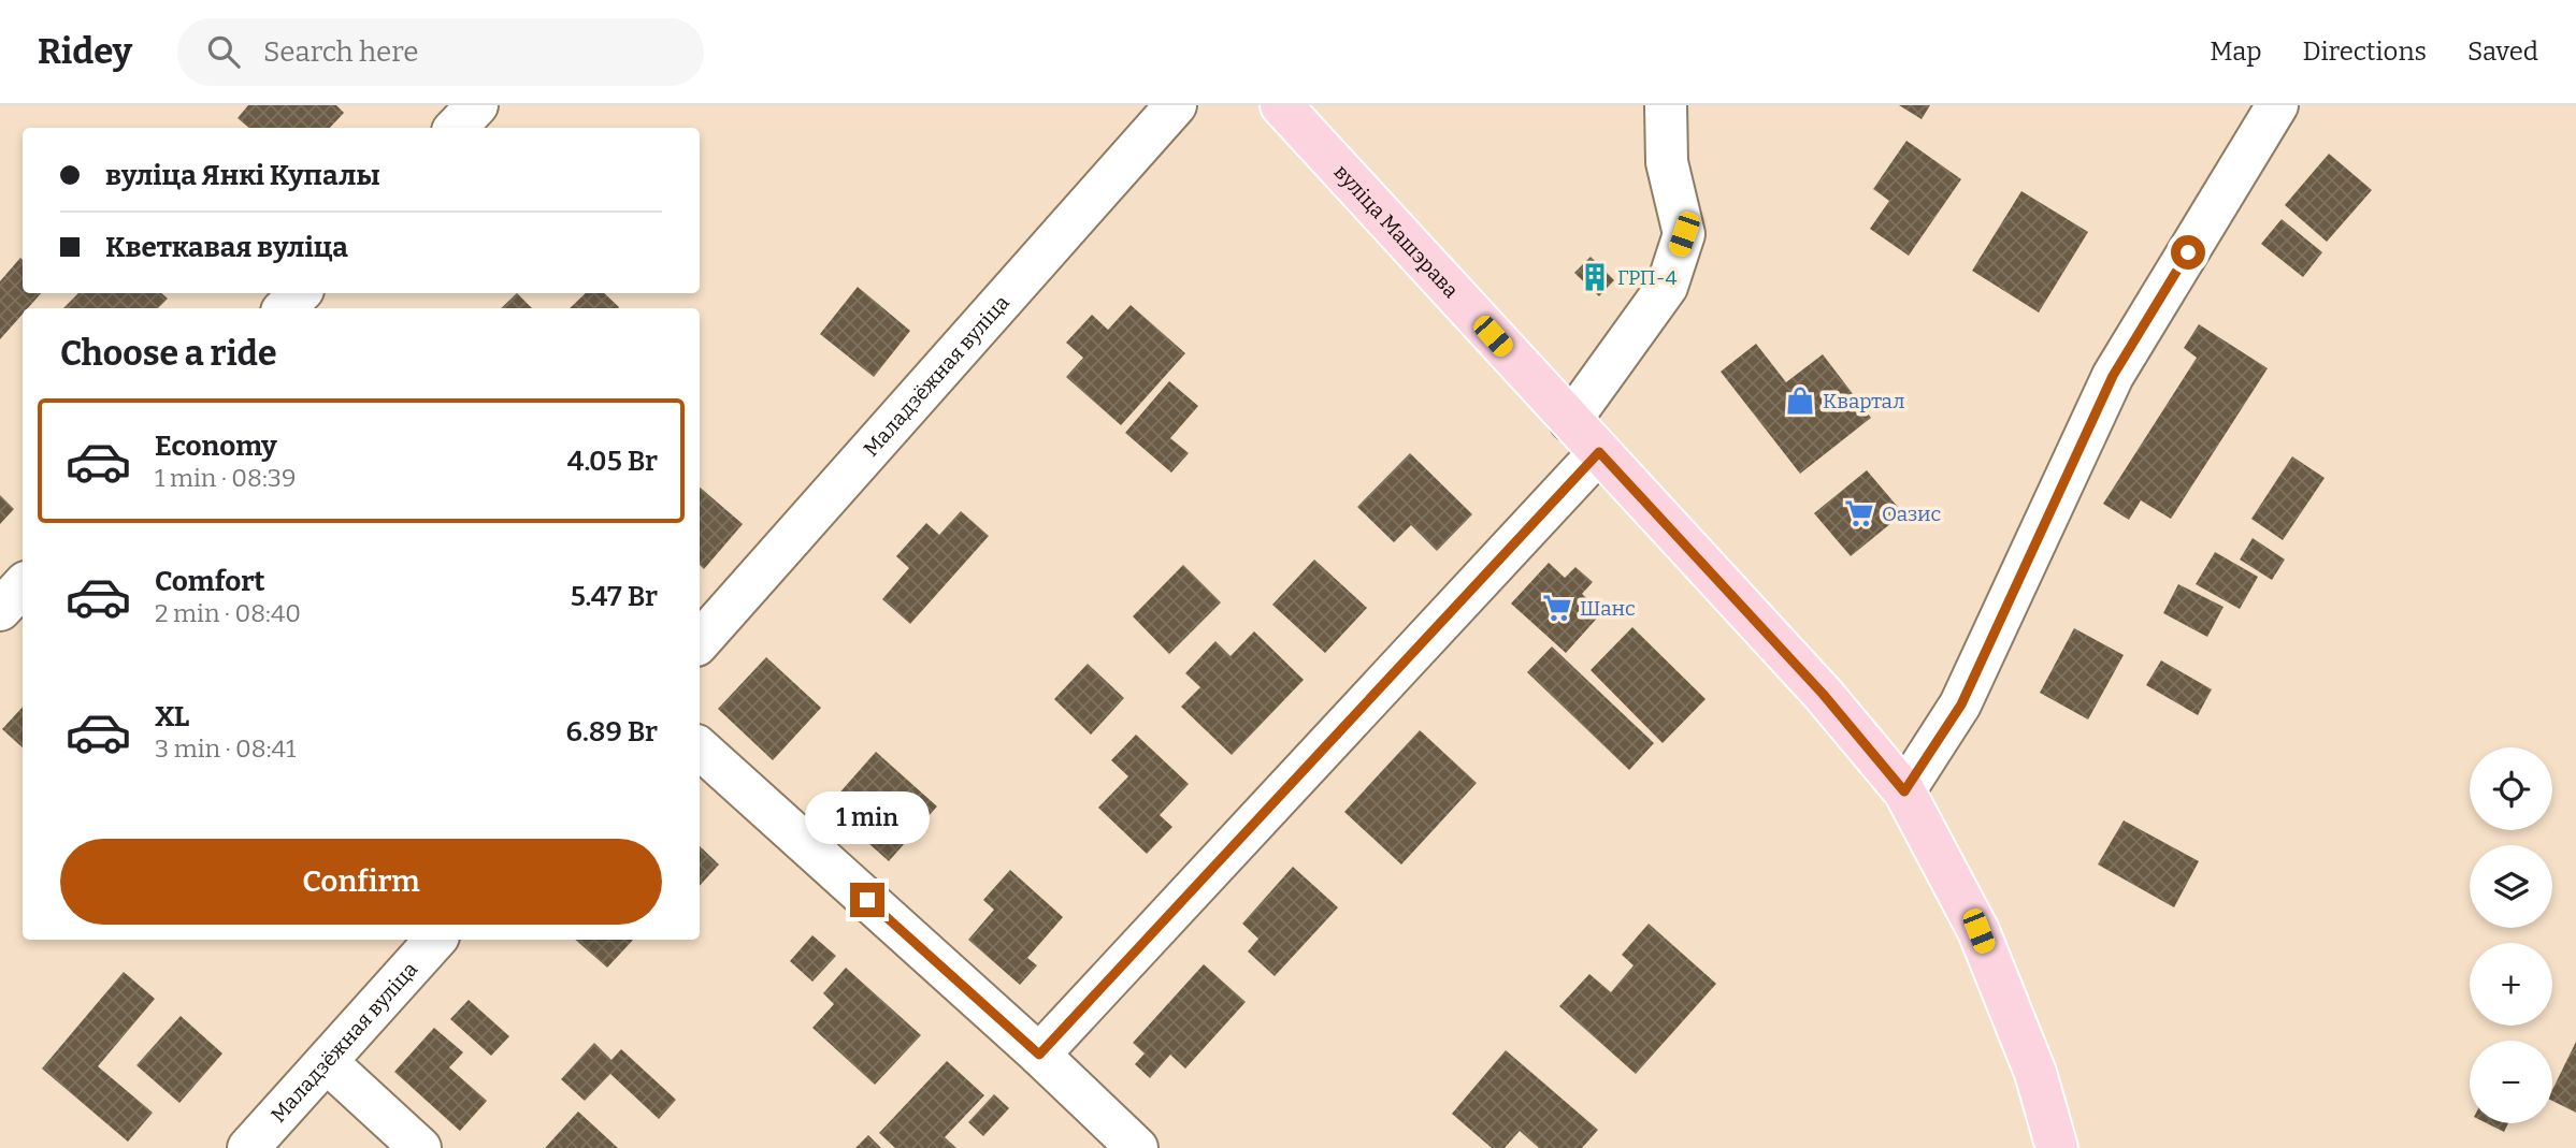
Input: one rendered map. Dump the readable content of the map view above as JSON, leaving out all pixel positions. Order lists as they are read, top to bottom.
{
  "streets": {
    "main road": ["вуліца Машэрава"],
    "street": ["Маладзёжная вуліца"]
  },
  "places": {
    "building": ["ГРП-4"],
    "shop": ["Квартал"],
    "supermarket": ["Оазис", "Шанс"]
  },
  "page": {
    "header": "Ridey",
    "search": "Search here",
    "nav": ["Map", "Directions", "Saved"],
    "banner": ["вуліца Янкі Купалы", "Кветкавая вуліца"],
    "heading": "Choose a ride",
    "list": [
      {
        "name": "Economy",
        "note": "1 min · 08:39",
        "value": "4.05 Br"
      },
      {
        "name": "Comfort",
        "note": "2 min · 08:40",
        "value": "5.47 Br"
      },
      {
        "name": "XL",
        "note": "3 min · 08:41",
        "value": "6.89 Br"
      }
    ],
    "map_buttons": ["+", "−"],
    "bubble": "1 min",
    "buttons": "Confirm"
  }
}
